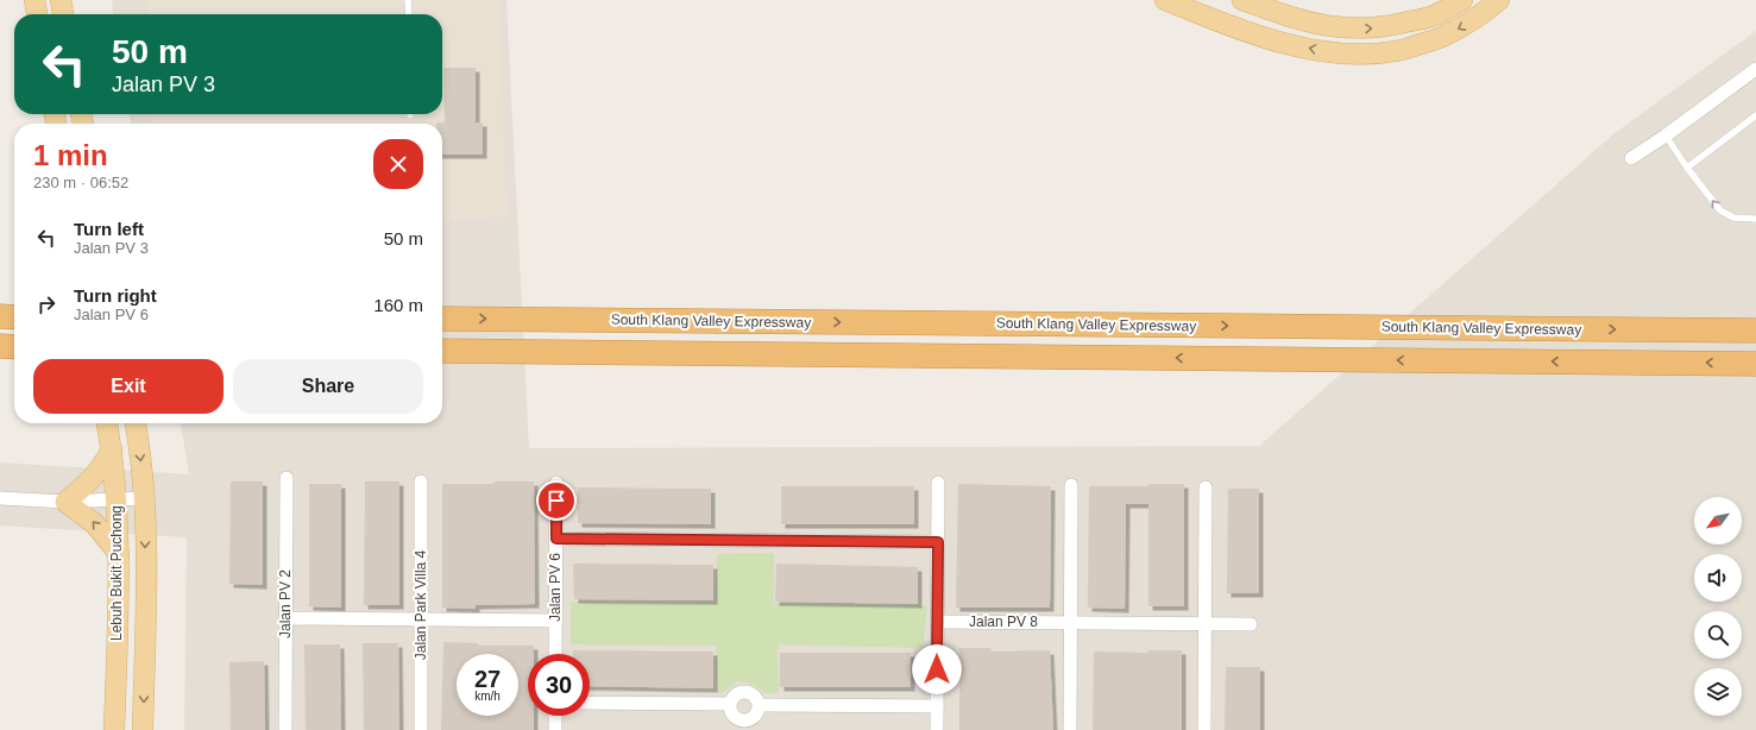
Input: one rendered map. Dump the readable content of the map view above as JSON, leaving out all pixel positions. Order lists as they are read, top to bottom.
{
  "streets": {
    "highway": ["South Klang Valley Expressway"],
    "main road": ["Lebuh Bukit Puchong"],
    "street": [
      "Jalan PV 6",
      "Jalan PV 2",
      "Jalan Park Villa 4",
      "Jalan PV 8"
    ]
  },
  "north": "bottom left",
  "page": {
    "turn": ["50 m", "Jalan PV 3"],
    "heading": ["1 min", "230 m · 06:52"],
    "list": [
      {
        "name": "Turn left",
        "note": "Jalan PV 3",
        "value": "50 m"
      },
      {
        "name": "Turn right",
        "note": "Jalan PV 6",
        "value": "160 m"
      }
    ],
    "buttons": ["Exit", "Share"],
    "speed": "27 km/h",
    "limit": "30"
  }
}
